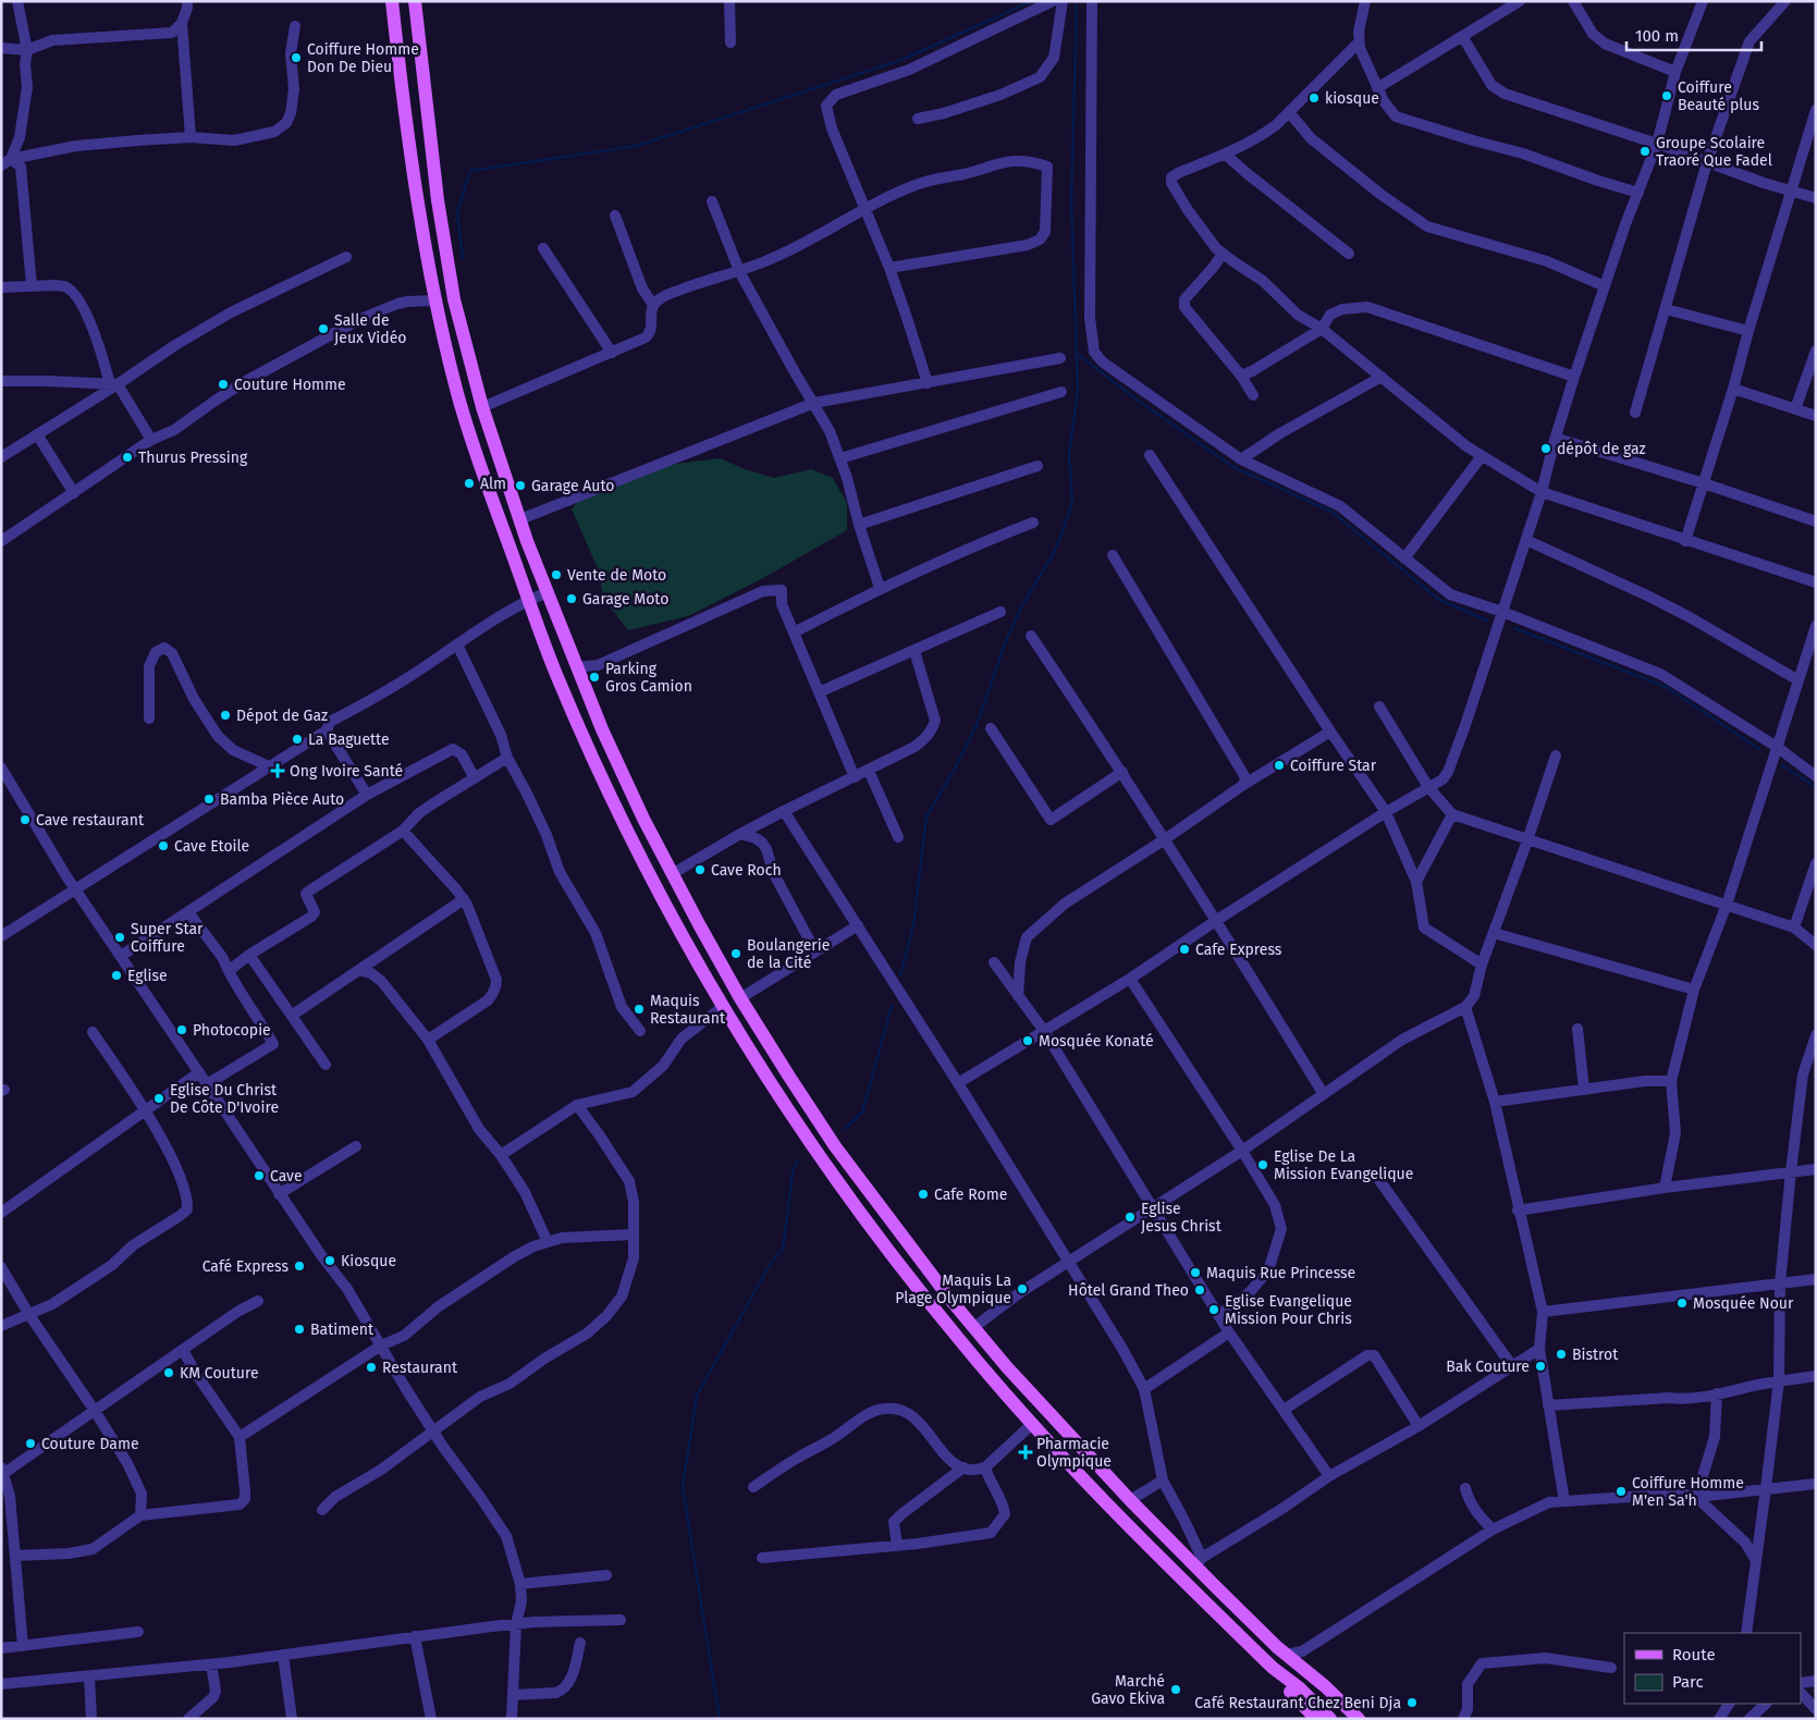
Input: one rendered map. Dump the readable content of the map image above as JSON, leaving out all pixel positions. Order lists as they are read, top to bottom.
{
  "places": {
    "other": [
      "Coiffure Homme Don De Dieu",
      "Coiffure Beauté plus",
      "kiosque",
      "Groupe Scolaire Traoré Que Fadel",
      "Salle de Jeux Vidéo",
      "Couture Homme",
      "dépôt de gaz",
      "Thurus Pressing",
      "Alm",
      "Garage Auto",
      "Vente de Moto",
      "Garage Moto",
      "Parking Gros Camion",
      "Dépot de Gaz",
      "La Baguette",
      "Coiffure Star",
      "Bamba Pièce Auto",
      "Cave restaurant",
      "Cave Etoile",
      "Cave Roch",
      "Super Star Coiffure",
      "Cafe Express",
      "Boulangerie de la Cité",
      "Eglise",
      "Maquis Restaurant",
      "Photocopie",
      "Mosquée Konaté",
      "Eglise Du Christ De Côte D'Ivoire",
      "Eglise De La Mission Evangelique",
      "Cave",
      "Cafe Rome",
      "Eglise Jesus Christ",
      "Kiosque",
      "Café Express",
      "Maquis Rue Princesse",
      "Maquis La Plage Olympique",
      "Hôtel Grand Theo",
      "Mosquée Nour",
      "Eglise Evangelique Mission Pour Chris",
      "Batiment",
      "Bistrot",
      "Bak Couture",
      "Restaurant",
      "KM Couture",
      "Couture Dame",
      "Coiffure Homme M'en Sa'h",
      "Marché Gavo Ekiva",
      "Café Restaurant Chez Beni Dja"
    ],
    "health": ["Ong Ivoire Santé", "Pharmacie Olympique"]
  },
  "legend": ["Route", "Parc"],
  "scale_bar": "100 m"
}
